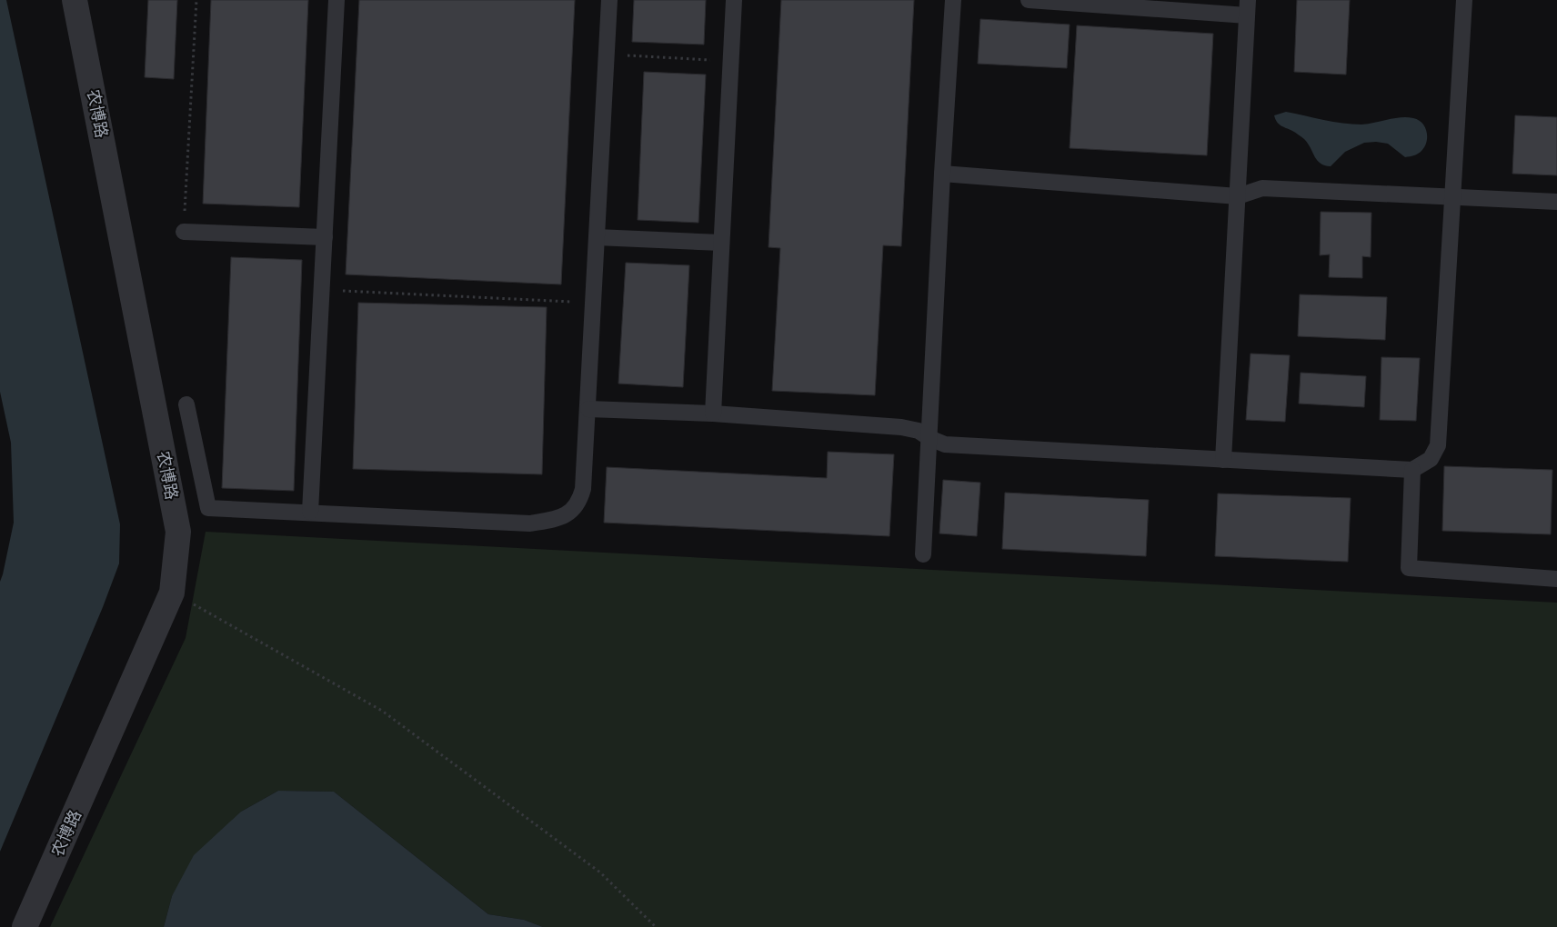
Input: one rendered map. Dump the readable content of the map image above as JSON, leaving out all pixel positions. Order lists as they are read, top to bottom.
{
  "streets": {
    "street": ["农博路"]
  }
}
